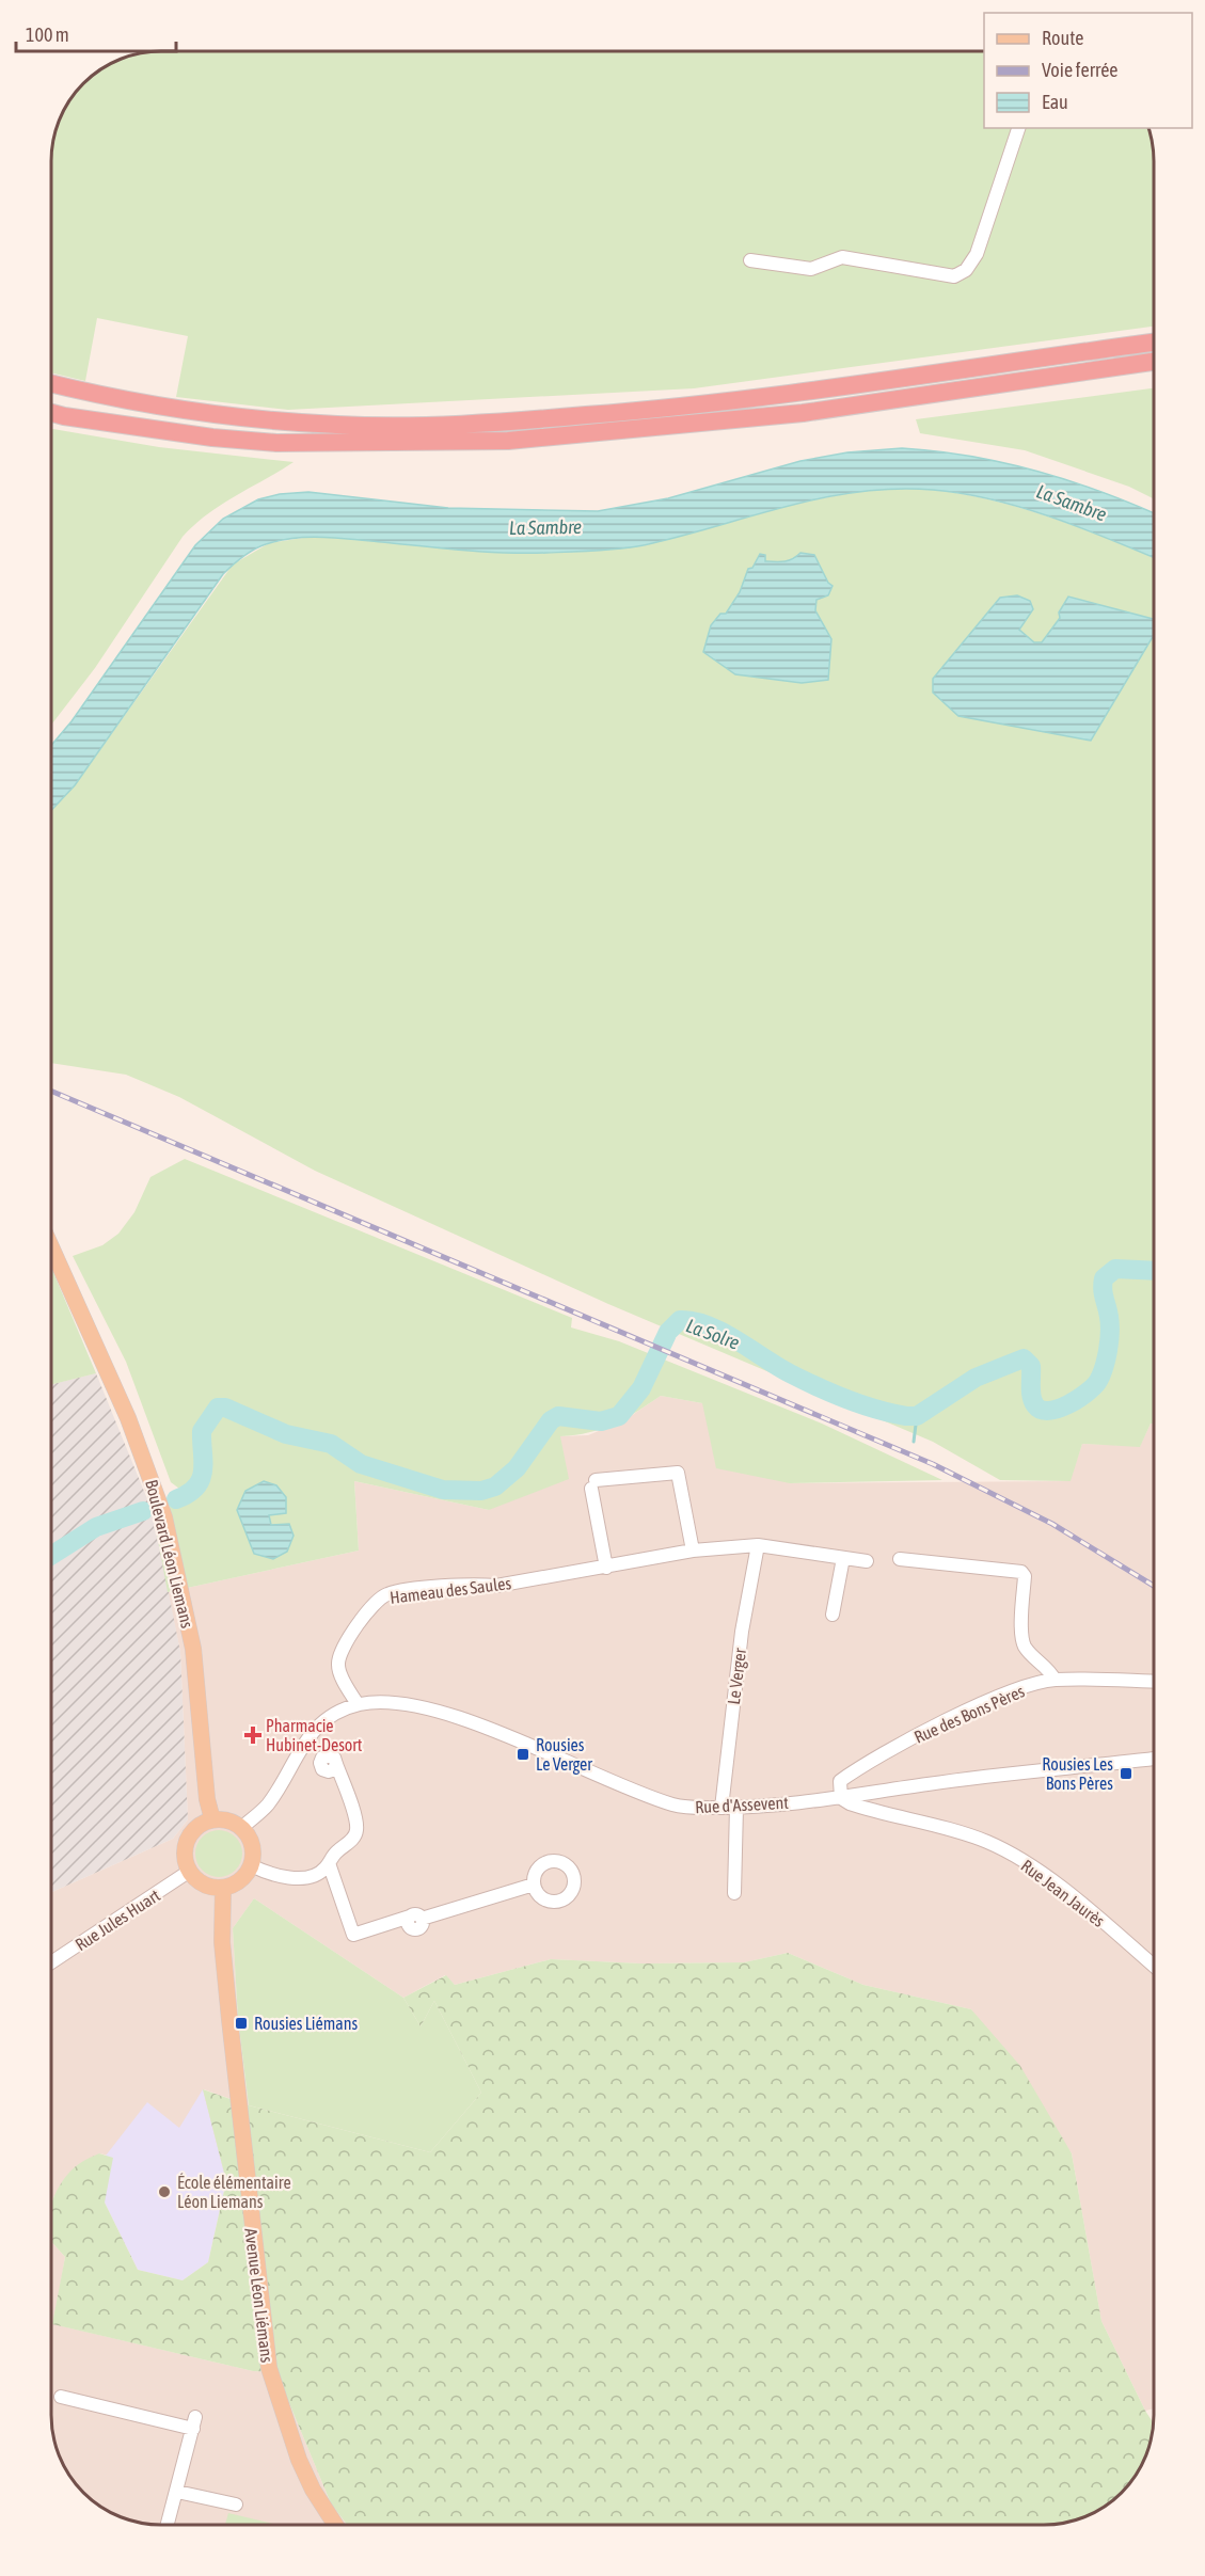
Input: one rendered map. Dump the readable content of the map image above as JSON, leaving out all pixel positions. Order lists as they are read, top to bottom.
{
  "streets": {
    "main road": ["Boulevard Léon Liemans", "Avenue Léon Liémans"],
    "street": [
      "Hameau des Saules",
      "Le Verger",
      "Rue des Bons Pères",
      "Rue d'Assevent",
      "Rue Jean Jaurès",
      "Rue Jules Huart"
    ]
  },
  "crossings": [
    ["Boulevard Léon Liemans", "Rue d'Assevent"],
    ["Boulevard Léon Liemans", "Rue Jules Huart"],
    ["Boulevard Léon Liemans", "Avenue Léon Liémans"],
    ["Hameau des Saules", "Rue d'Assevent"],
    ["Le Verger", "Rue d'Assevent"],
    ["Rue des Bons Pères", "Rue d'Assevent"],
    ["Rue des Bons Pères", "Rue Jean Jaurès"],
    ["Rue d'Assevent", "Rue Jean Jaurès"],
    ["Rue d'Assevent", "Rue Jules Huart"],
    ["Rue d'Assevent", "Avenue Léon Liémans"],
    ["Rue Jules Huart", "Avenue Léon Liémans"]
  ],
  "water": ["La Sambre", "La Solre"],
  "places": {
    "health": ["Pharmacie Hubinet-Desort"],
    "transit": ["Rousies Le Verger", "Rousies Les Bons Pères", "Rousies Liémans"],
    "other": ["École élémentaire Léon Liemans"]
  },
  "legend": ["Route", "Voie ferrée", "Eau"],
  "scale_bar": "100 m"
}
